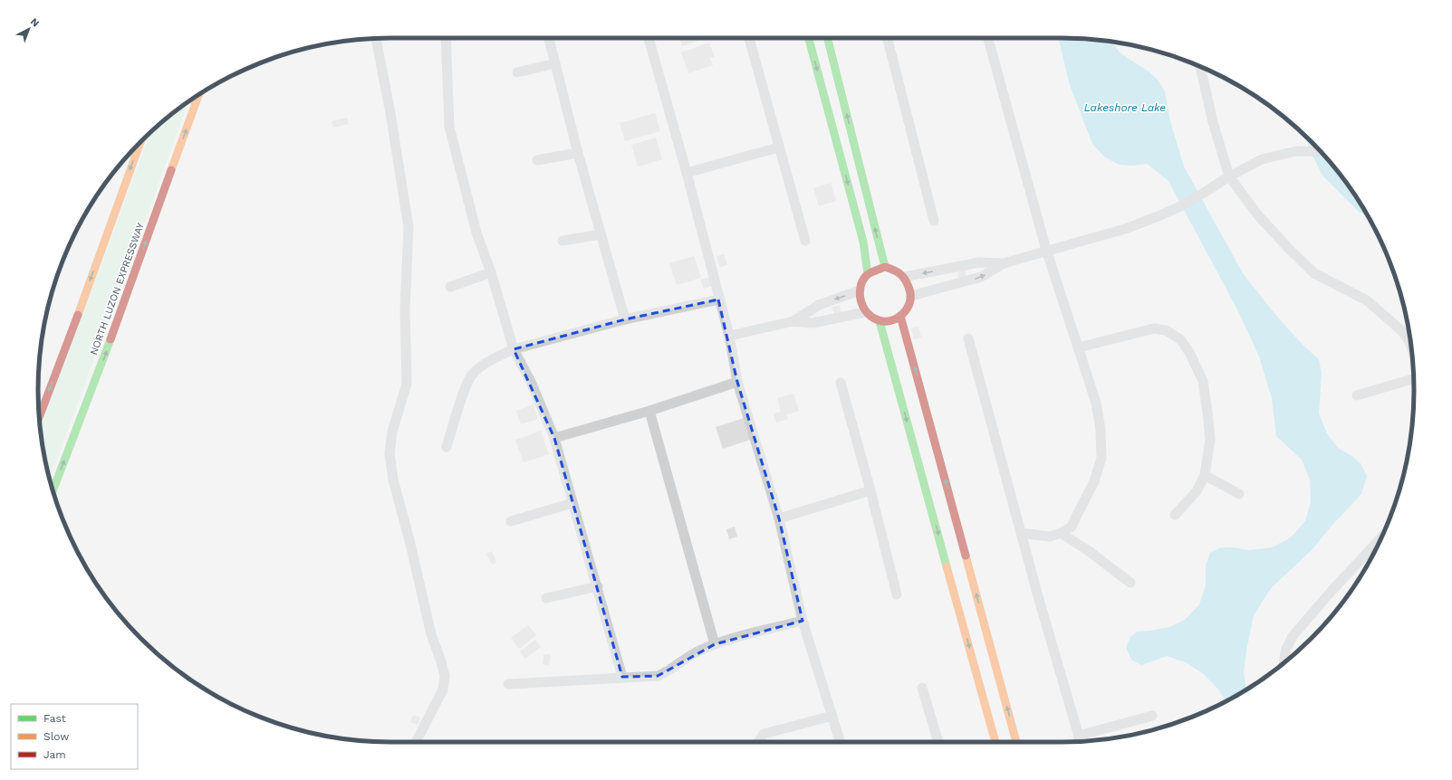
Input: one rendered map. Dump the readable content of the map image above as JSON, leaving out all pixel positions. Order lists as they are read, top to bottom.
{
  "streets": {
    "main road": ["NORTH LUZON EXPRESSWAY"]
  },
  "water": ["Lakeshore Lake"],
  "legend": ["Fast", "Slow", "Jam"],
  "north": "top right"
}
